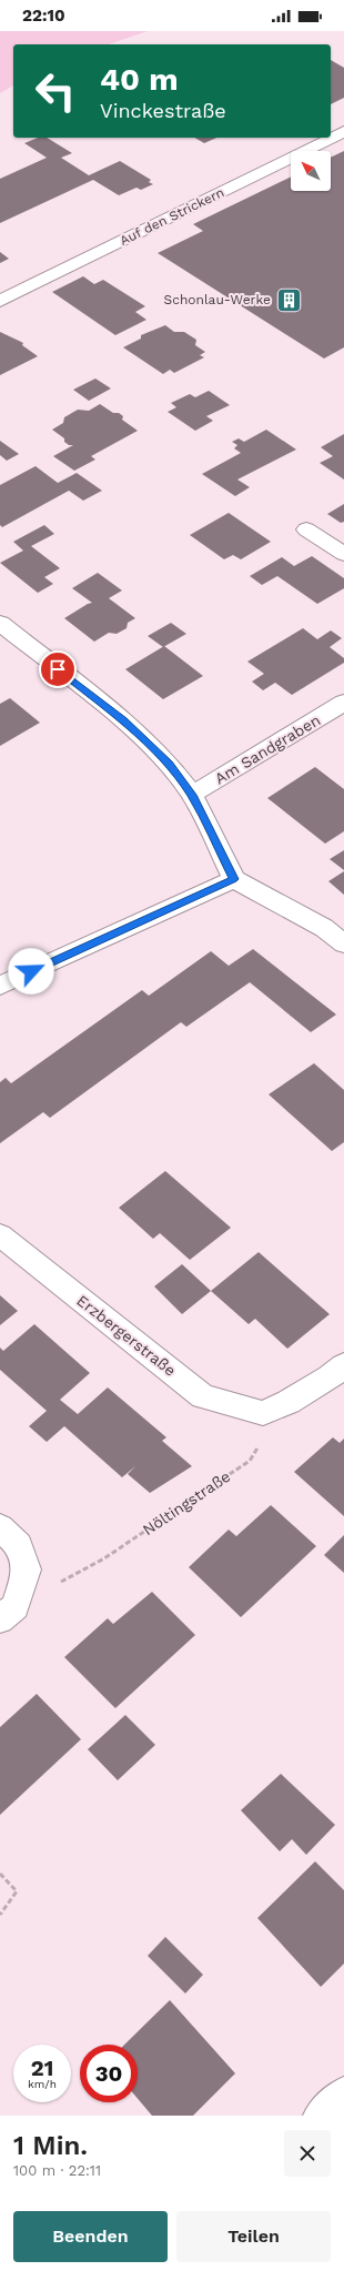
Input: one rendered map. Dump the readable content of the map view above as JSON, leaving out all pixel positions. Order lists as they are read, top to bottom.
{
  "streets": {
    "street": ["Auf den Strickern", "Am Sandgraben", "Erzbergerstraße"],
    "path": ["Nöltingstraße"]
  },
  "crossings": [
    ["Erzbergerstraße", "Nöltingstraße"]
  ],
  "places": {
    "building": ["Schonlau-Werke"]
  },
  "north": "top left",
  "page": {
    "status": "22:10",
    "turn": ["40 m", "Vinckestraße"],
    "speed": "21 km/h",
    "limit": "30",
    "heading": ["1 Min.", "100 m · 22:11"],
    "buttons": ["Beenden", "Teilen"]
  }
}
